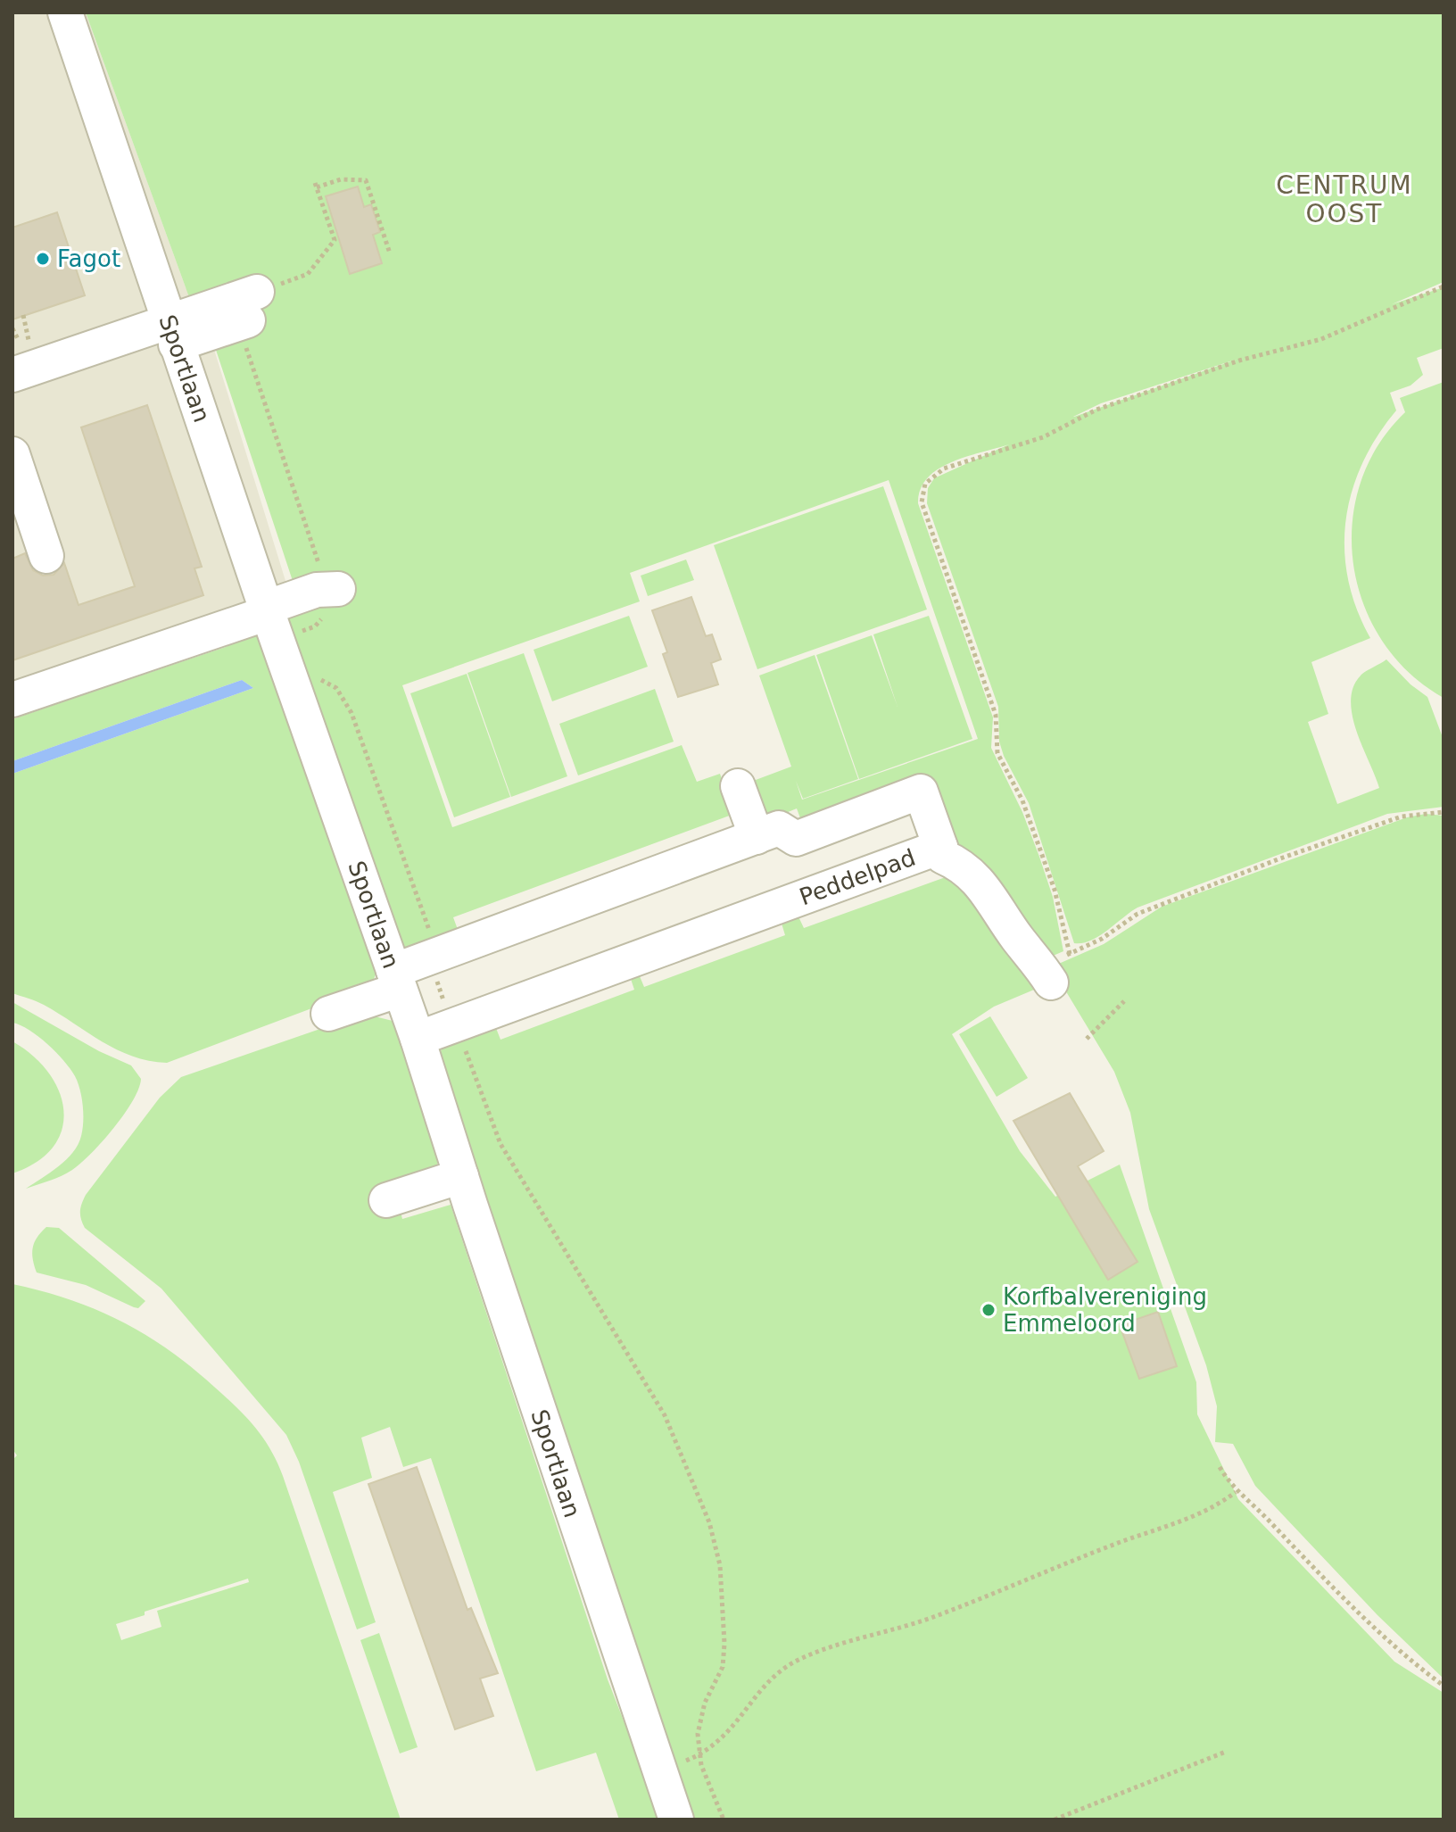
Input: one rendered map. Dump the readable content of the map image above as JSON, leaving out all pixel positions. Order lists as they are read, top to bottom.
{
  "streets": {
    "street": ["Sportlaan", "Peddelpad"]
  },
  "crossings": [
    ["Sportlaan", "Peddelpad"]
  ],
  "districts": ["CENTRUM OOST"],
  "places": ["Fagot", "Korfbalvereniging Emmeloord"]
}
